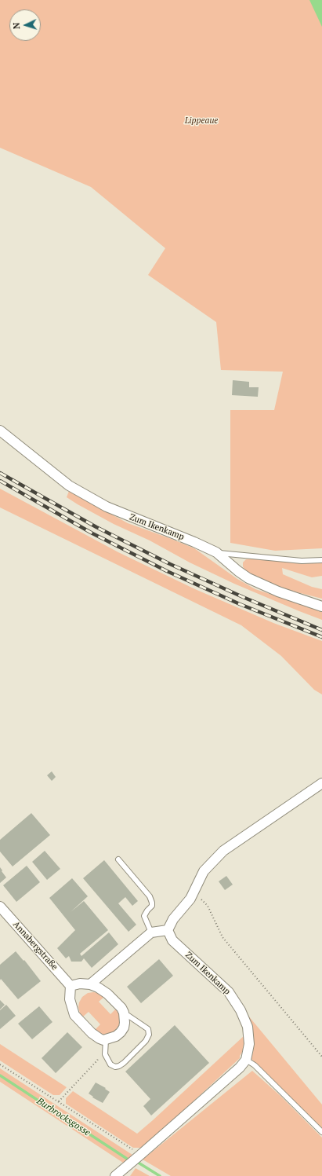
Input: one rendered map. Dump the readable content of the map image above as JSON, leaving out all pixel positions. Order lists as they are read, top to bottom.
{
  "streets": {
    "street": ["Zum Ikenkamp", "Annabergstraße"]
  },
  "water": ["Burbrocksgosse"],
  "parks": ["Lippeaue"],
  "north": "left"
}
